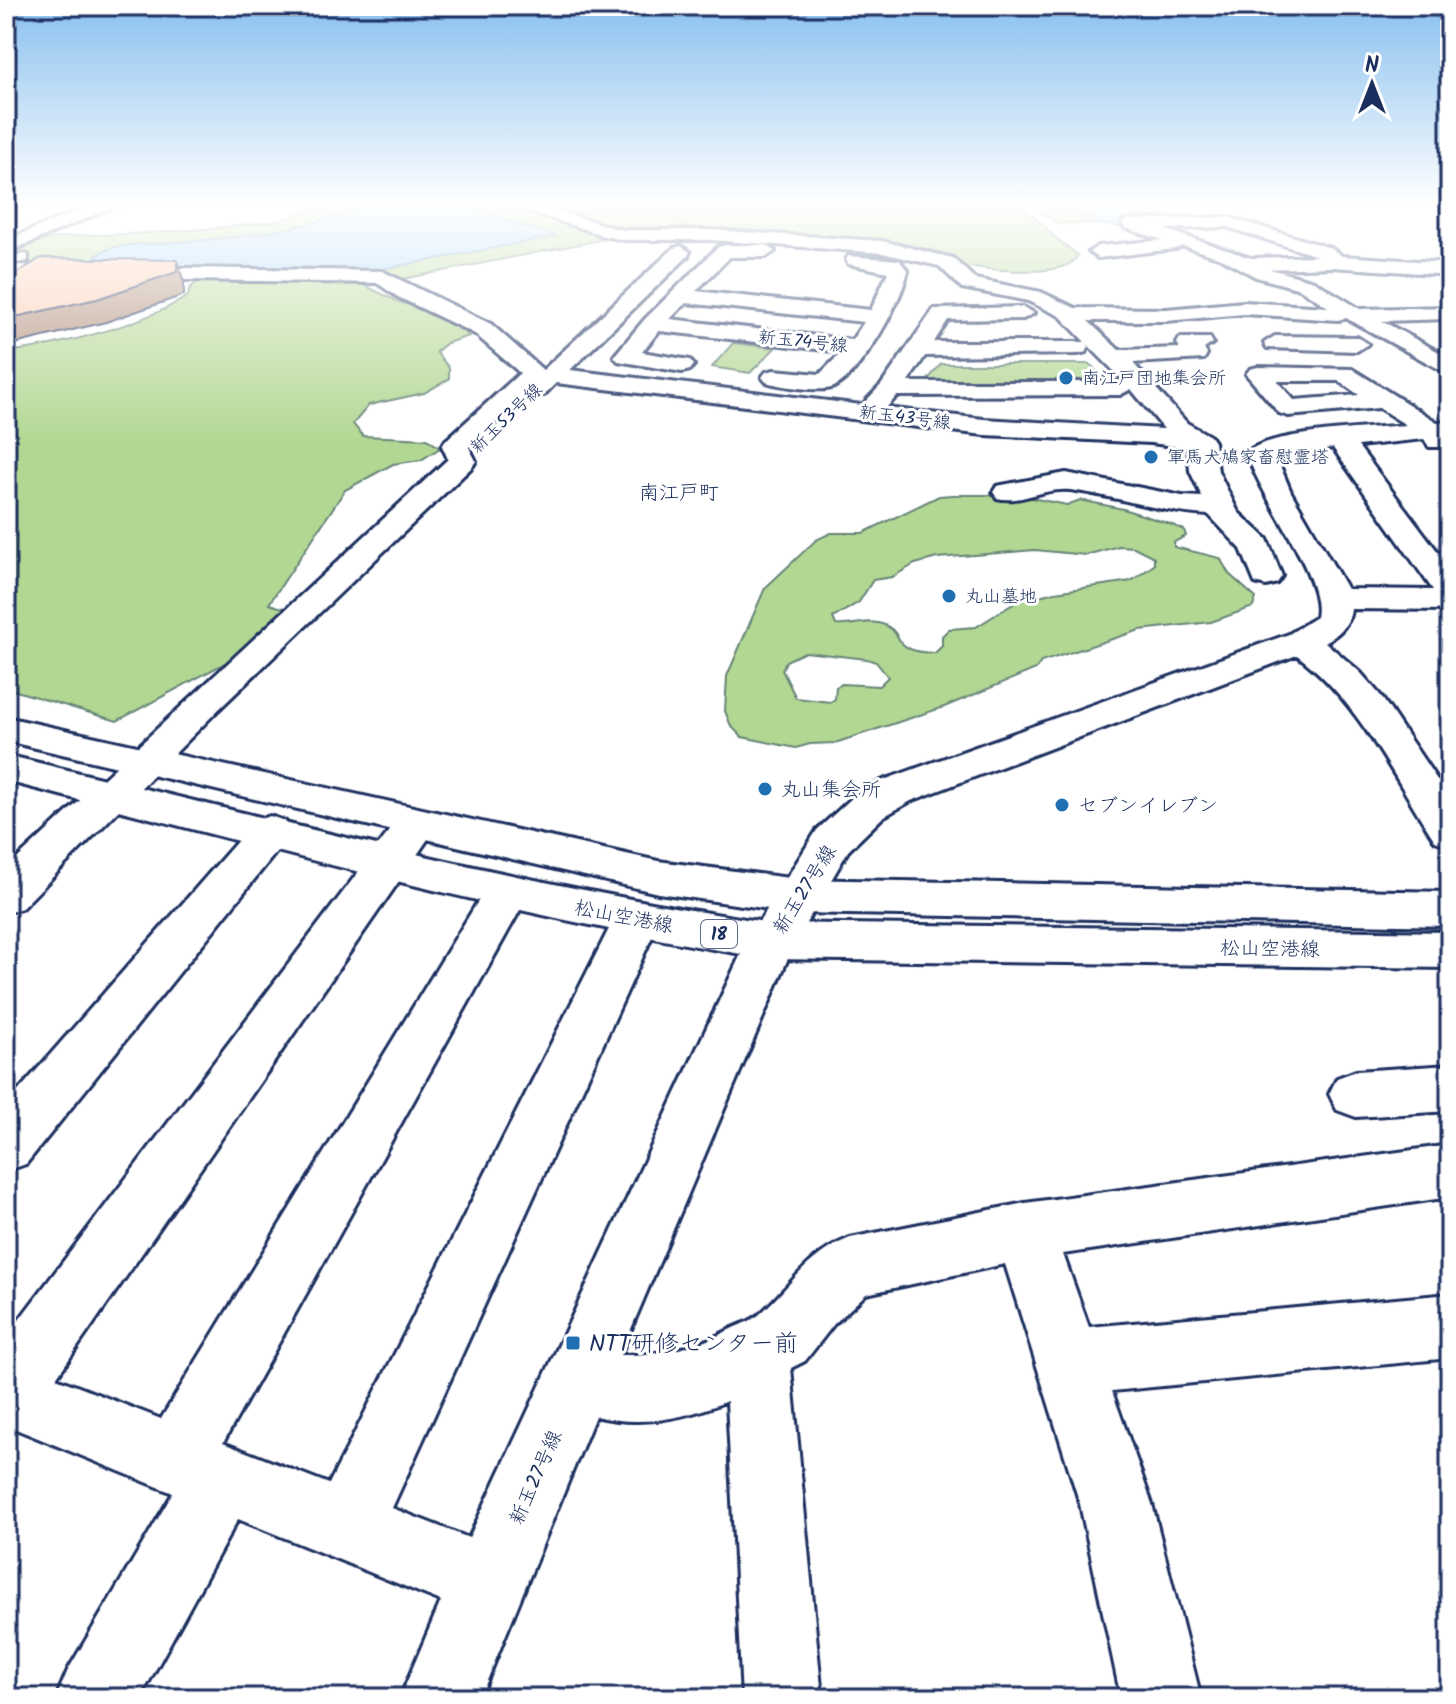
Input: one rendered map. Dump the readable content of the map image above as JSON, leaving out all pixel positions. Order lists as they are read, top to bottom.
{
  "streets": {
    "street": [
      "新玉74号線",
      "新玉43号線",
      "新玉53号線",
      "新玉27号線",
      "松山空港線",
      "18"
    ]
  },
  "crossings": [
    ["新玉43号線", "新玉53号線"],
    ["新玉53号線", "松山空港線"],
    ["新玉27号線", "松山空港線"]
  ],
  "districts": ["南江戸町"],
  "places": {
    "other": [
      "南江戸団地集会所",
      "軍馬犬鳩家畜慰霊塔",
      "丸山墓地",
      "丸山集会所",
      "セブンイレブン"
    ],
    "transit": ["NTT研修センター前"]
  },
  "north": "top"
}
